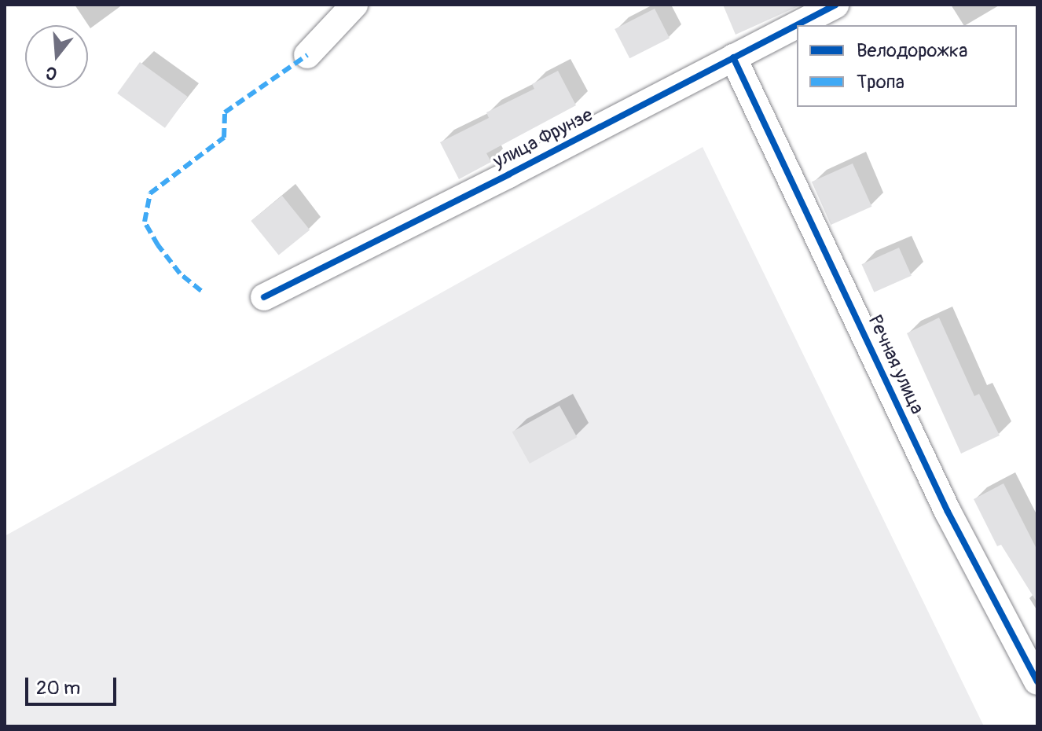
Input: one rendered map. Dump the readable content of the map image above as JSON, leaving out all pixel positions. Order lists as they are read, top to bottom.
{
  "streets": {
    "street": ["улица Фрунзе", "Речная улица"]
  },
  "crossings": [
    ["улица Фрунзе", "Речная улица"]
  ],
  "legend": ["Велодорожка", "Тропа"],
  "scale_bar": "20 m",
  "north": "bottom"
}
